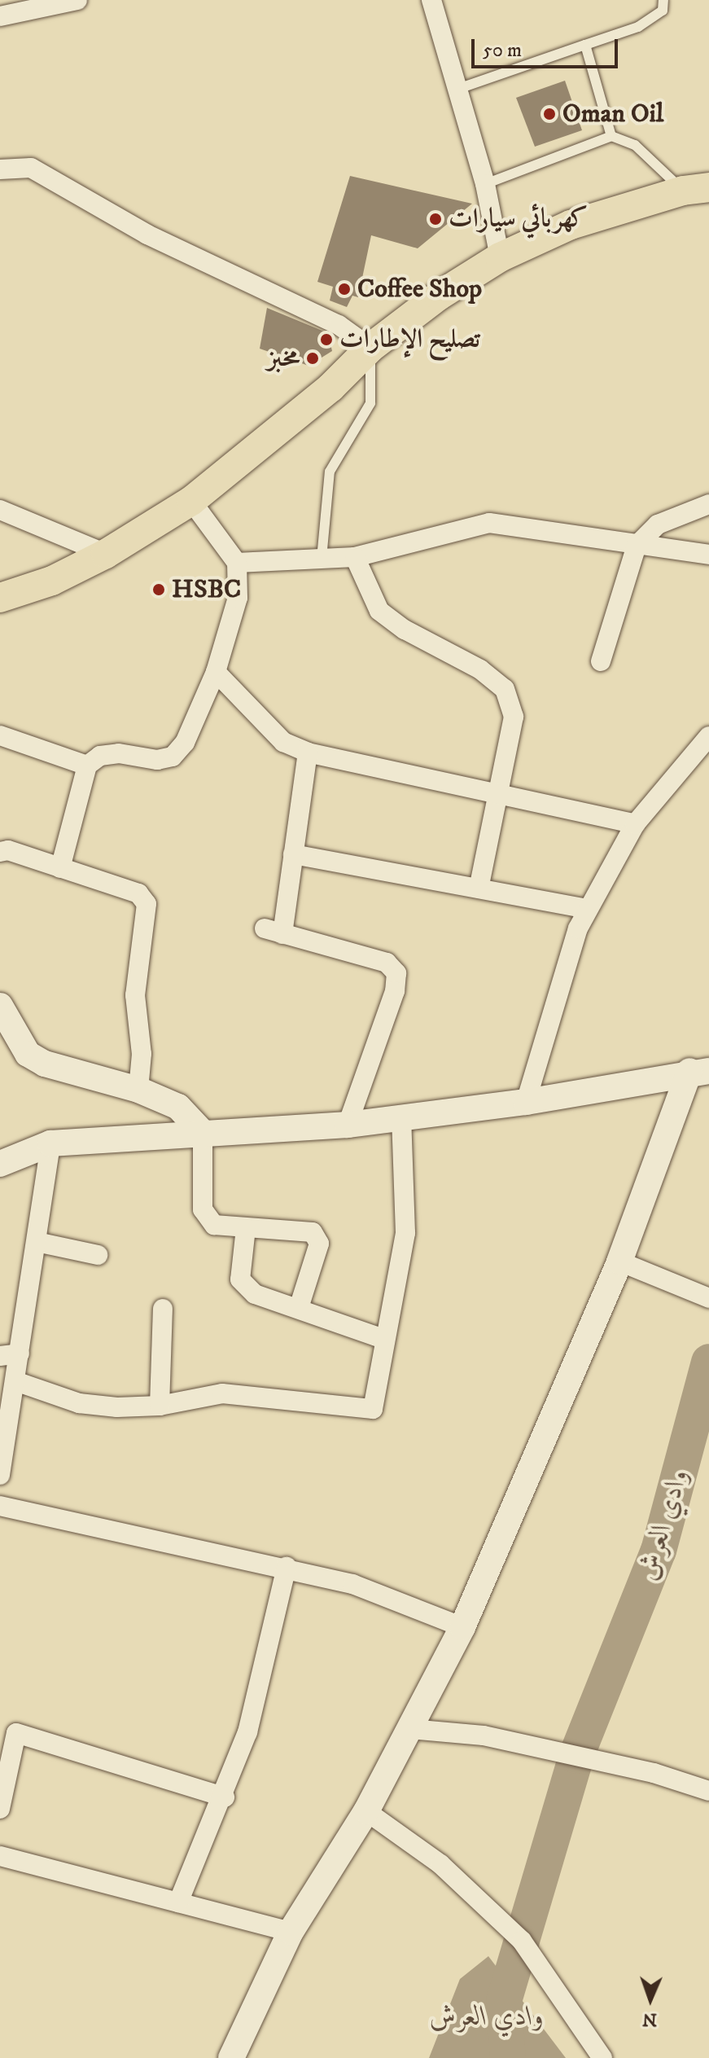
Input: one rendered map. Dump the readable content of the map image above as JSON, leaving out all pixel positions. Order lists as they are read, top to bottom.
{
  "water": ["وادي العرش"],
  "places": [
    "Oman Oil",
    "كهربائي سيارات",
    "Coffee Shop",
    "تصليح الإطارات",
    "مخبز",
    "HSBC"
  ],
  "scale_bar": "50 m",
  "north": "bottom"
}
